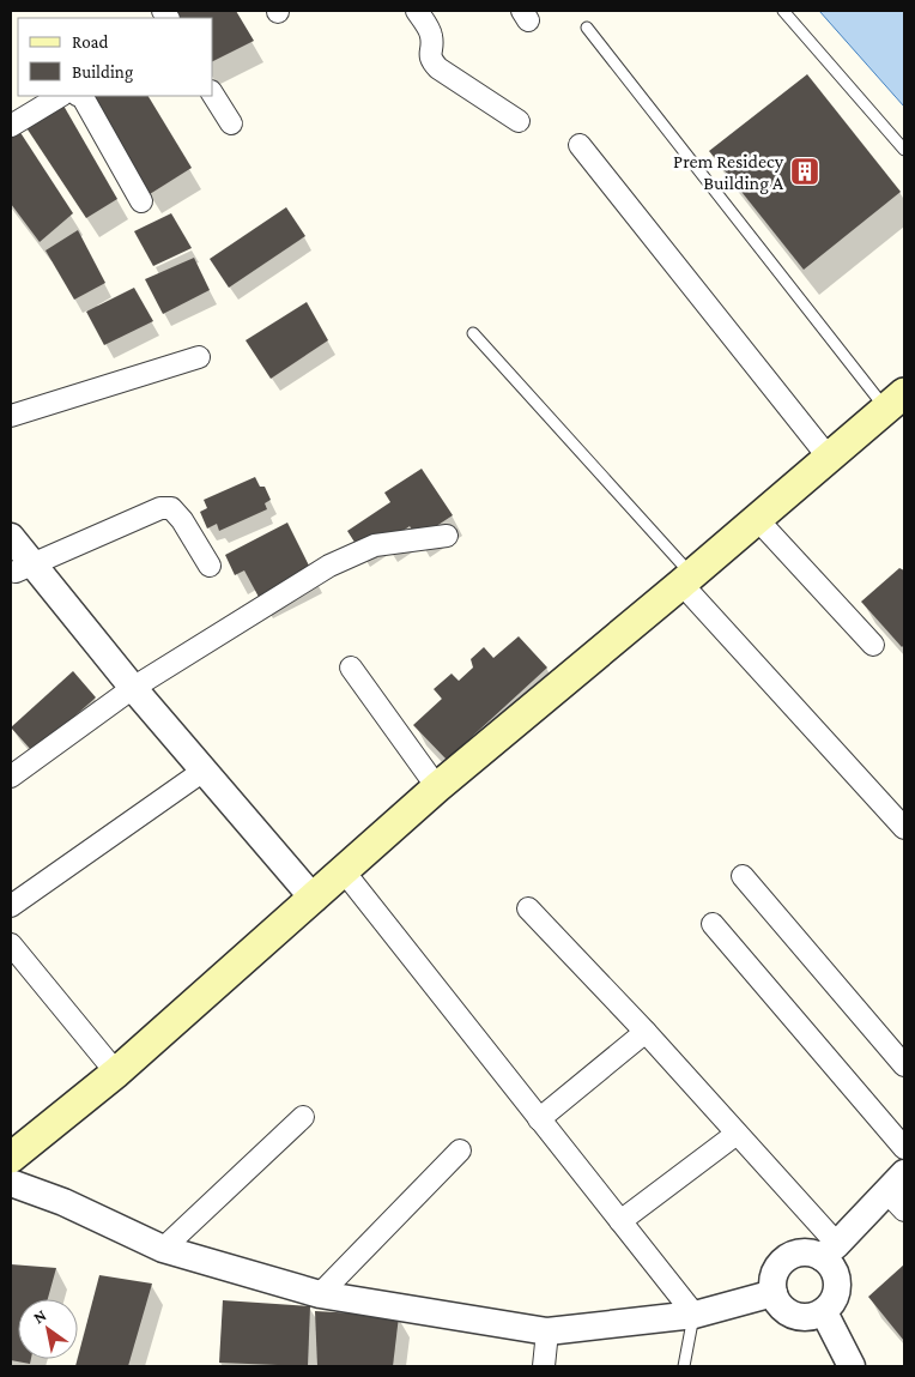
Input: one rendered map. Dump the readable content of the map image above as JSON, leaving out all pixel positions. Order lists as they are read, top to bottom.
{
  "places": {
    "building": ["Prem Residecy Building A"]
  },
  "legend": ["Road", "Building"],
  "north": "top left"
}
